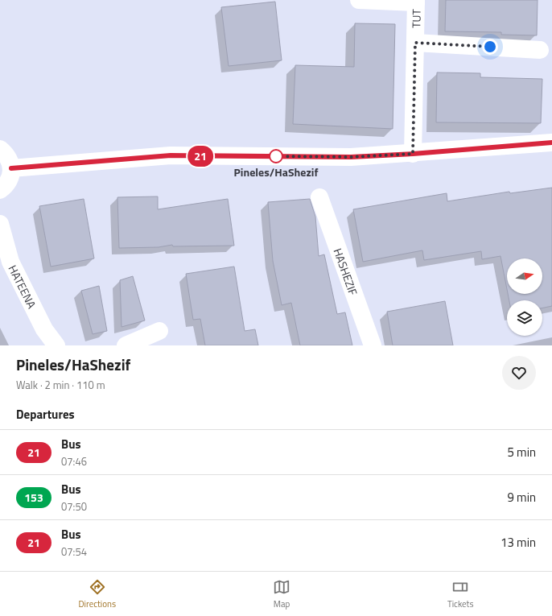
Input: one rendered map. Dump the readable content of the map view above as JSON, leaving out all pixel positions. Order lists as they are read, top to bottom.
{
  "streets": {
    "street": ["TUT", "HASHEZIF", "HATEENA"]
  },
  "places": ["Pineles/HaShezif"],
  "lines": ["bus line 21"],
  "north": "right",
  "page": {
    "on_map": "21",
    "heading": [
      ["Pineles/HaShezif", "Walk · 2 min · 110 m"],
      "Departures"
    ],
    "list": [
      {
        "mark": "21",
        "name": "Bus",
        "note": "07:46",
        "value": "5 min"
      },
      {
        "mark": "153",
        "name": "Bus",
        "note": "07:50",
        "value": "9 min"
      },
      {
        "mark": "21",
        "name": "Bus",
        "note": "07:54",
        "value": "13 min"
      }
    ],
    "tabs": ["Directions", "Map", "Tickets"]
  }
}
